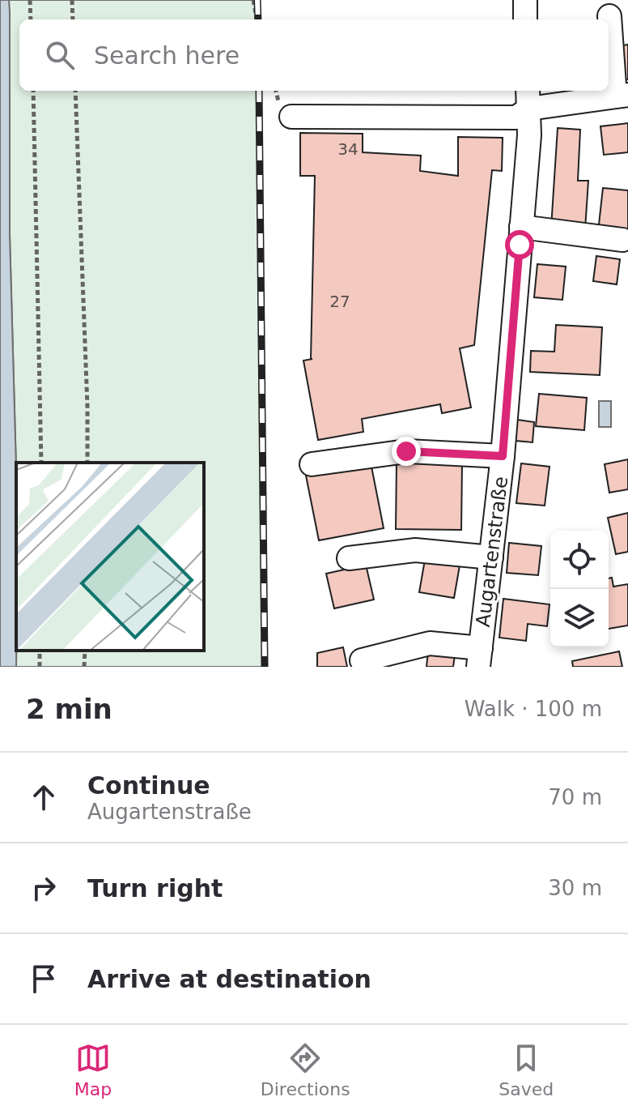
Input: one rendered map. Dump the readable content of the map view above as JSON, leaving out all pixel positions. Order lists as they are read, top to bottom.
{
  "streets": {
    "street": ["Augartenstraße"]
  },
  "house_numbers": ["34", "27"],
  "page": {
    "search": "Search here",
    "heading": ["2 min", "Walk · 100 m"],
    "list": [
      ["Continue", "Augartenstraße", "70 m"],
      ["Turn right", "30 m"],
      "Arrive at destination"
    ],
    "nav": ["Map", "Directions", "Saved"]
  }
}
